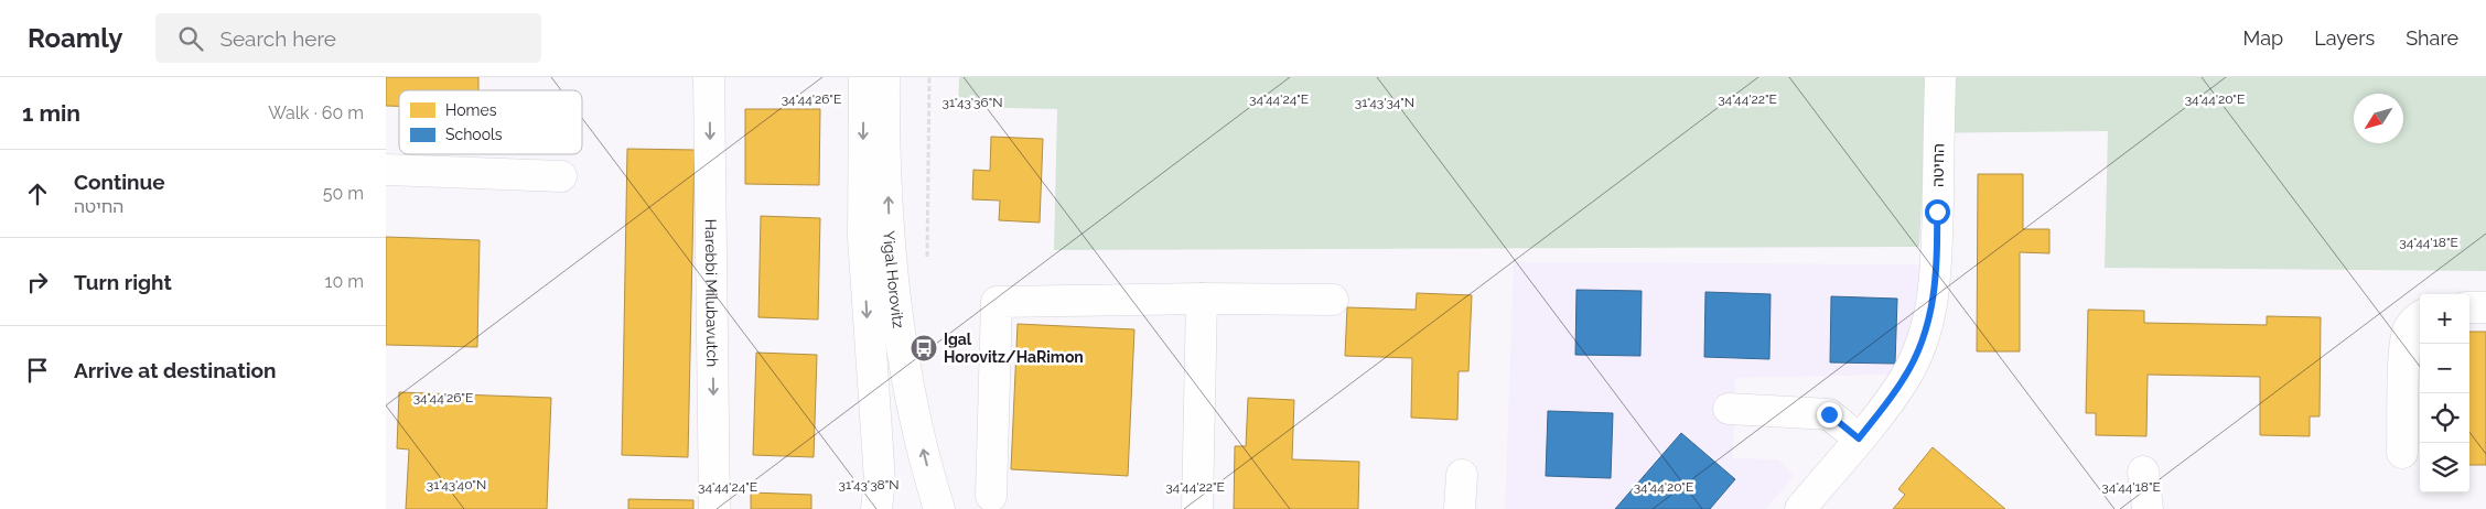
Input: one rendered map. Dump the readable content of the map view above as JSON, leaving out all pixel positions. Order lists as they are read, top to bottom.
{
  "streets": {
    "street": ["החיטה", "Yigal Horovitz", "Harebbi Milubavutch"]
  },
  "one_way": ["Harebbi Milubavutch"],
  "places": {
    "bus stop": ["Igal Horovitz/HaRimon"]
  },
  "legend": ["Homes", "Schools"],
  "north": "bottom left",
  "page": {
    "header": "Roamly",
    "search": "Search here",
    "nav": ["Map", "Layers", "Share"],
    "heading": ["1 min", "Walk · 60 m"],
    "list": [
      ["Continue", "החיטה", "50 m"],
      ["Turn right", "10 m"],
      "Arrive at destination"
    ],
    "map_buttons": ["+", "−"]
  },
  "coordinates": [
    "34°44'26\"E",
    "34°44'24\"E",
    "34°44'22\"E",
    "34°44'20\"E",
    "31°43'36\"N",
    "31°43'34\"N",
    "34°44'18\"E",
    "31°43'40\"N",
    "31°43'38\"N"
  ]
}
